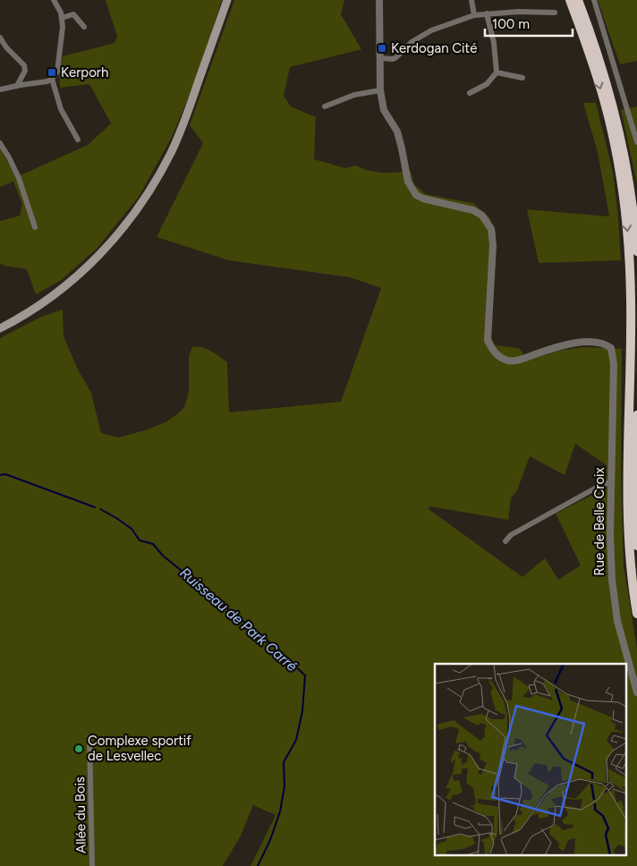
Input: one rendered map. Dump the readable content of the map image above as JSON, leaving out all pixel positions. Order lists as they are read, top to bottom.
{
  "streets": {
    "street": ["Rue de Belle Croix", "Allée du Bois"]
  },
  "water": ["Ruisseau de Park Carré"],
  "places": {
    "transit": ["Kerdogan Cité", "Kerporh"],
    "other": ["Complexe sportif de Lesvellec"]
  },
  "scale_bar": "100 m"
}
